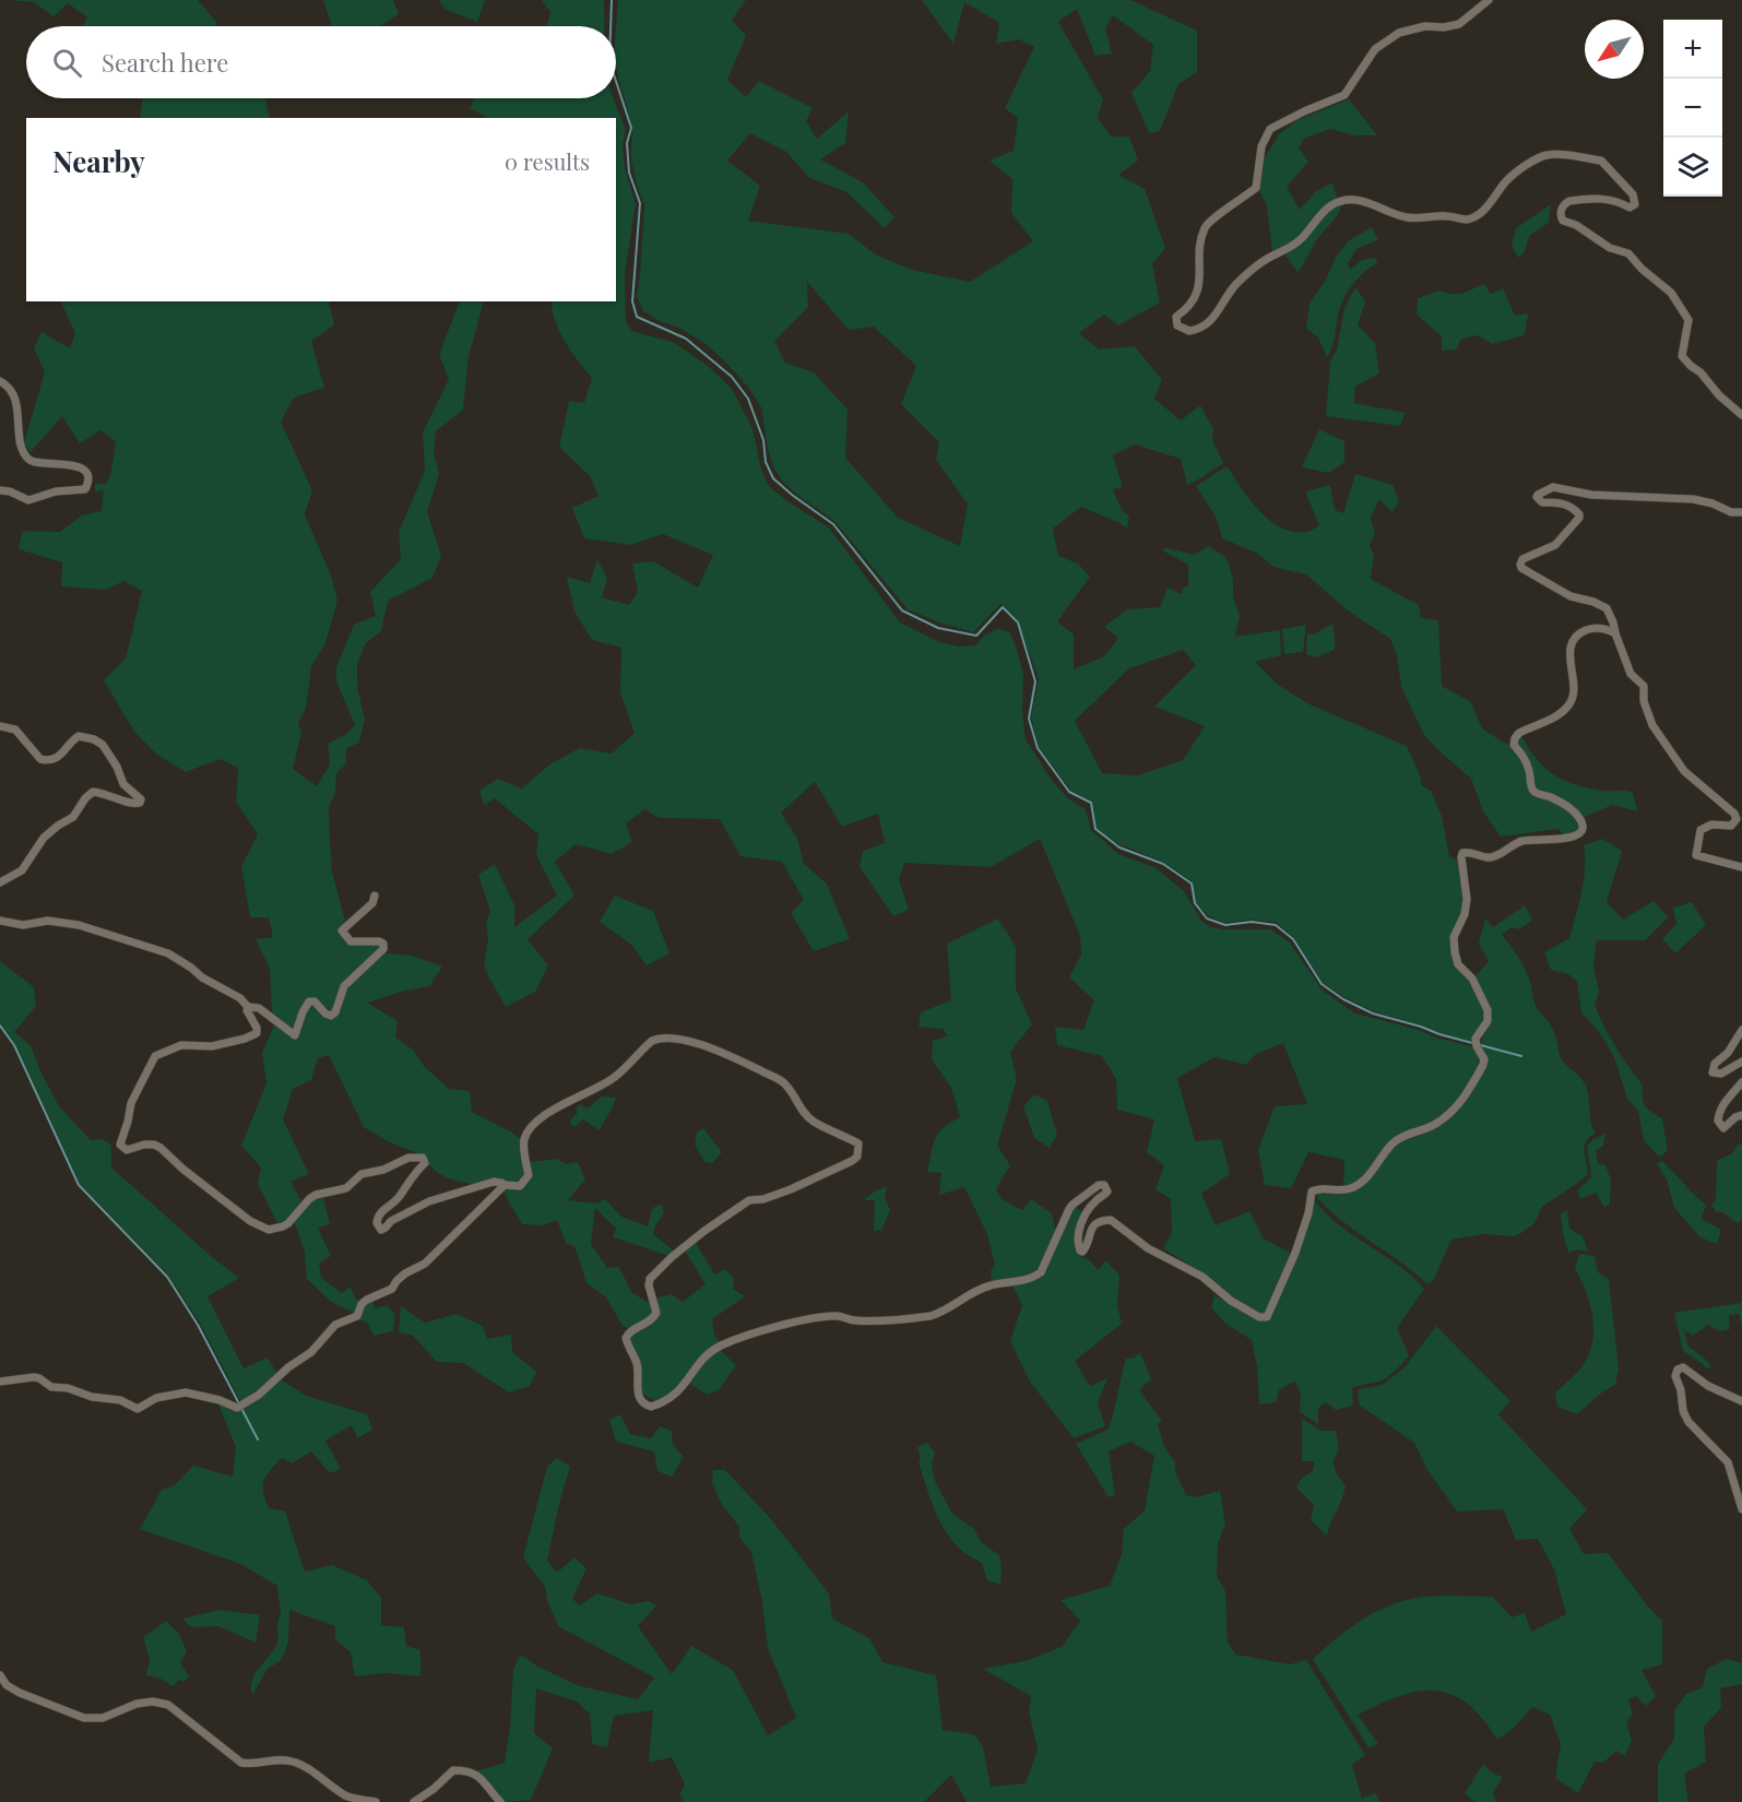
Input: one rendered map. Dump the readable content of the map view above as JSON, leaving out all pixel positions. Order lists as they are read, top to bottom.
{
  "north": "bottom left",
  "page": {
    "map_buttons": ["+", "−"],
    "search": "Search here",
    "heading": ["Nearby", "0 results"]
  }
}
